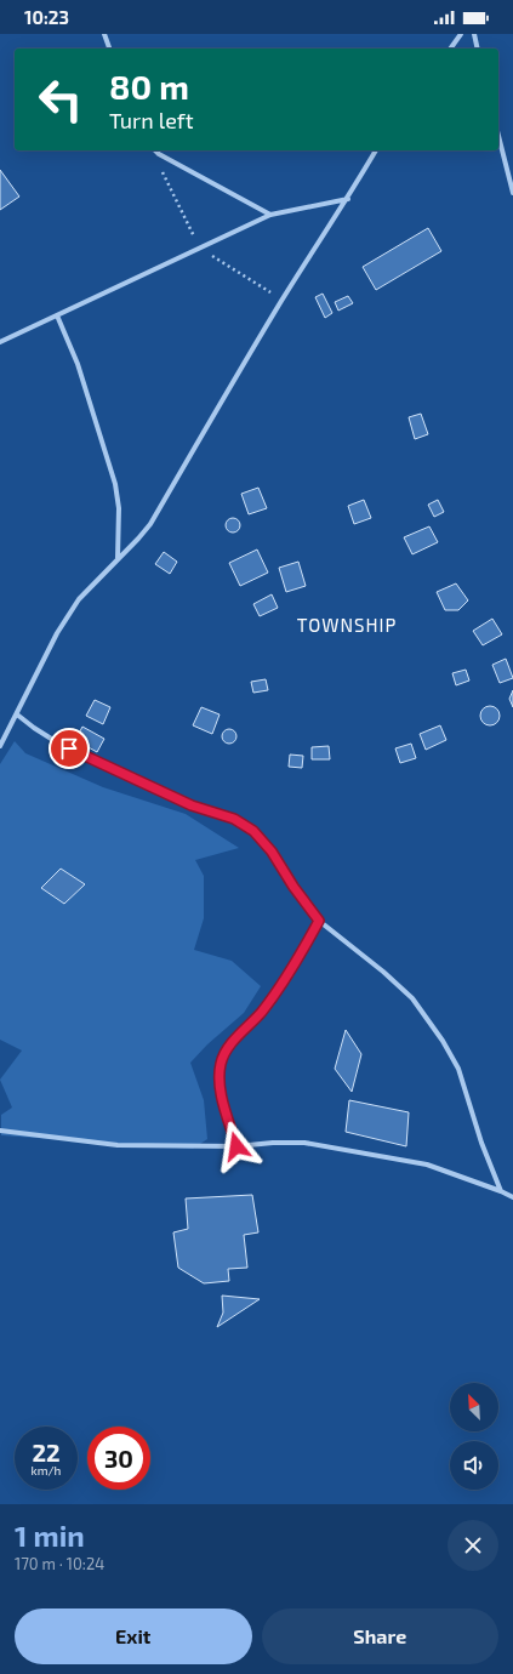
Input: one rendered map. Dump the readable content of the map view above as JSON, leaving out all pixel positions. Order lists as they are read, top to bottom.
{
  "districts": ["TOWNSHIP"],
  "north": "top left",
  "page": {
    "status": "10:23",
    "turn": ["80 m", "Turn left"],
    "speed": "22 km/h",
    "limit": "30",
    "heading": ["1 min", "170 m · 10:24"],
    "buttons": ["Exit", "Share"]
  }
}
